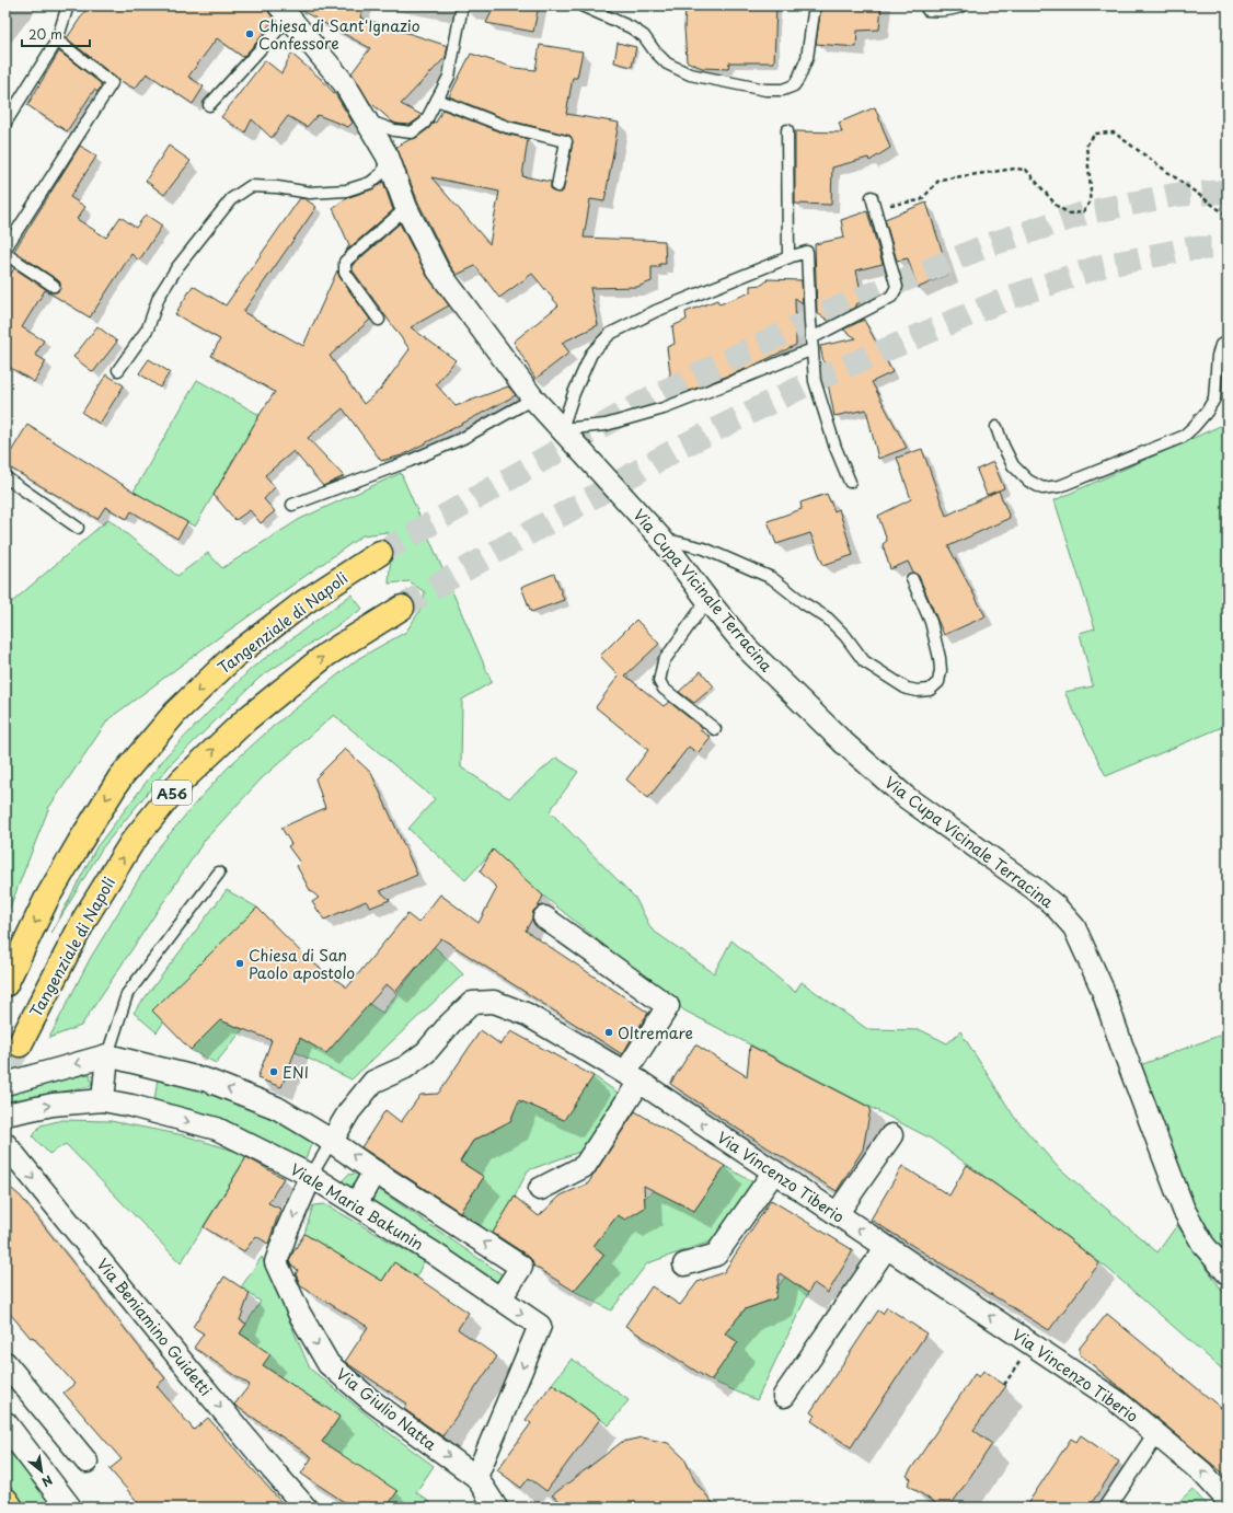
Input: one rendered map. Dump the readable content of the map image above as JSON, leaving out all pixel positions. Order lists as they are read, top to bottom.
{
  "streets": {
    "highway": ["Tangenziale di Napoli", "A56"],
    "street": [
      "Via Cupa Vicinale Terracina",
      "Via Vincenzo Tiberio",
      "Viale Maria Bakunin",
      "Via Beniamino Guidetti",
      "Via Giulio Natta"
    ]
  },
  "crossings": [
    ["Viale Maria Bakunin", "Via Giulio Natta"]
  ],
  "one_way": ["Via Vincenzo Tiberio", "Via Beniamino Guidetti", "Via Giulio Natta"],
  "places": [
    "Chiesa di Sant'Ignazio Confessore",
    "Chiesa di San Paolo apostolo",
    "Oltremare",
    "ENI"
  ],
  "scale_bar": "20 m",
  "north": "bottom right"
}
